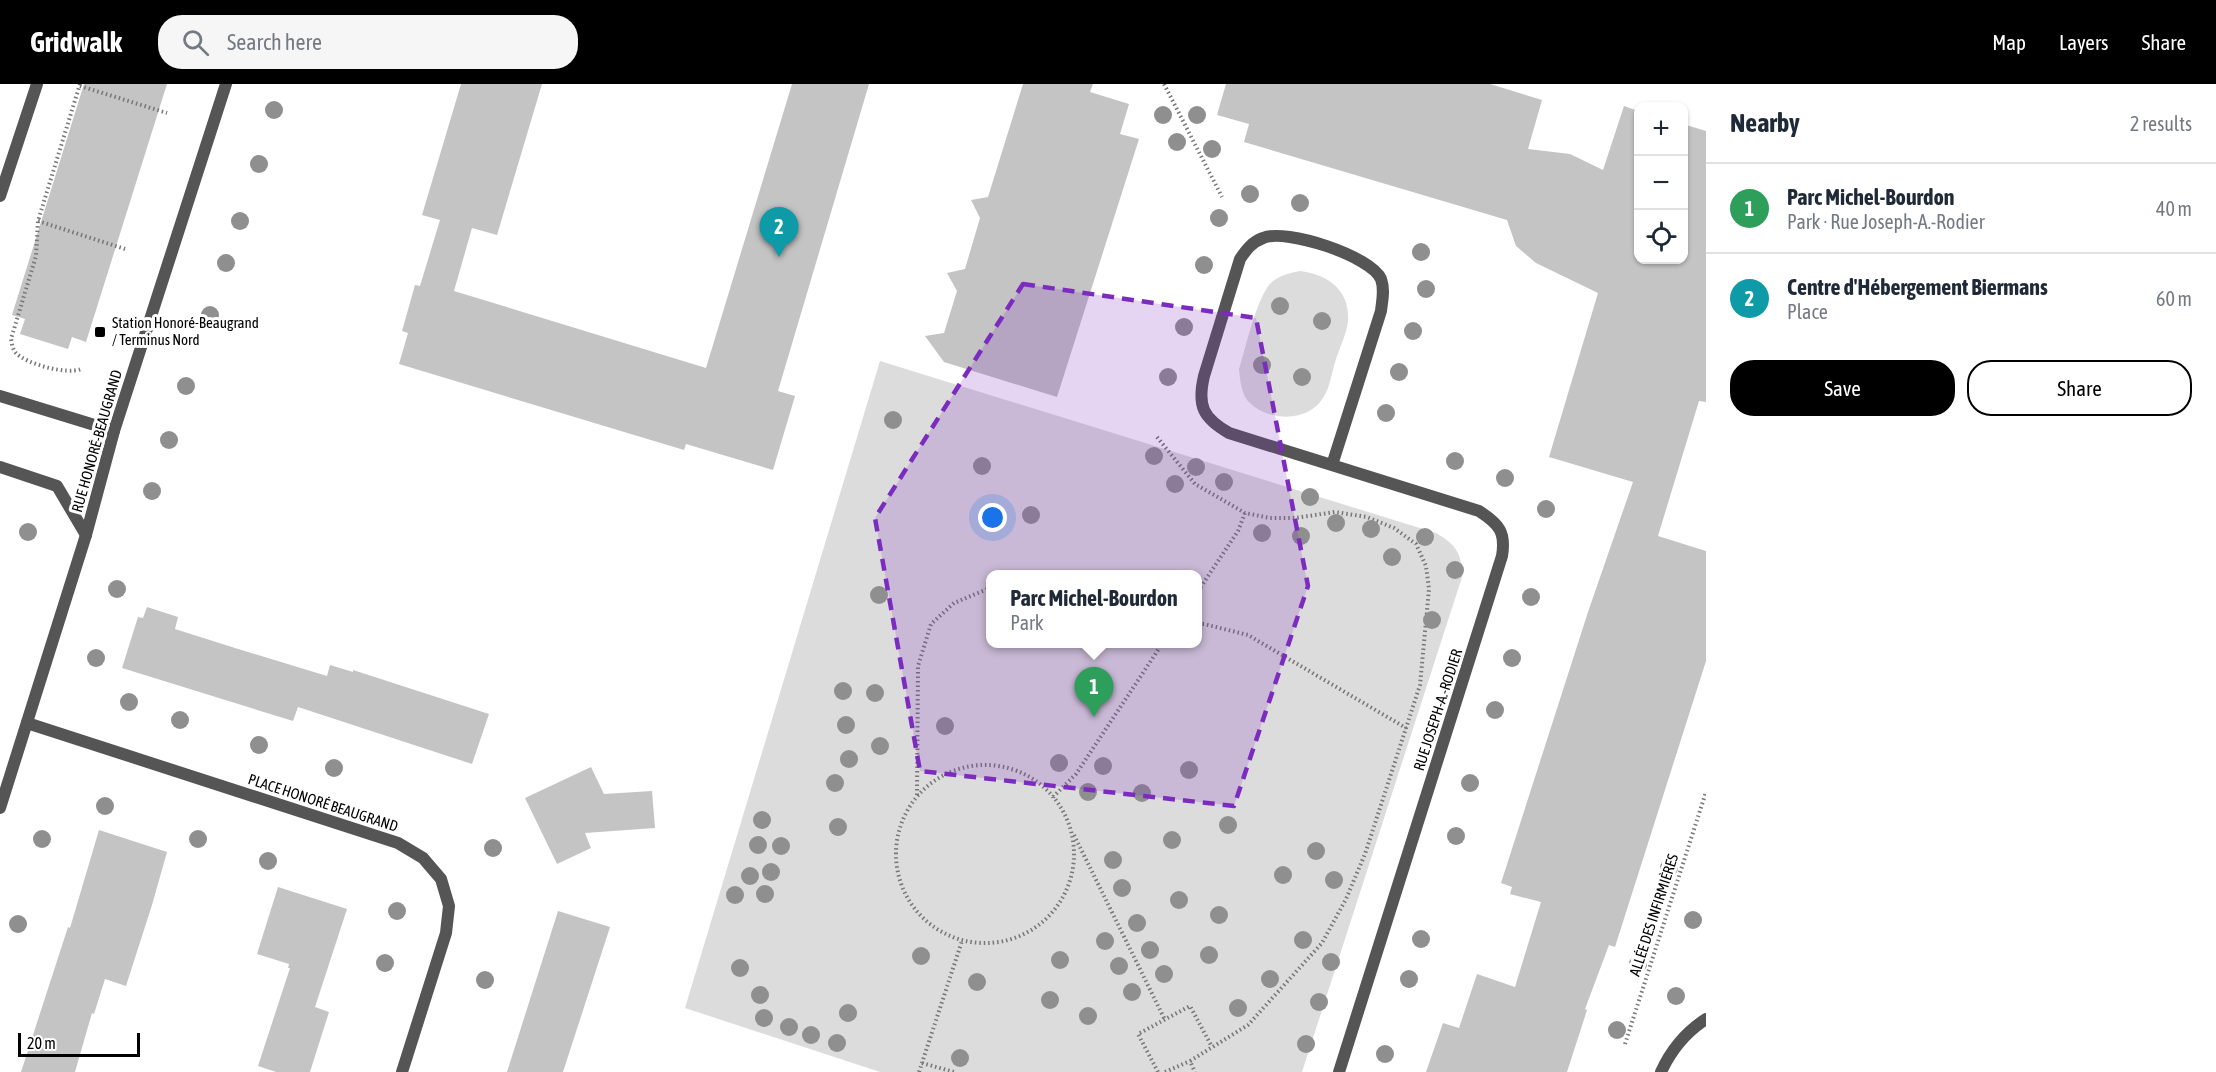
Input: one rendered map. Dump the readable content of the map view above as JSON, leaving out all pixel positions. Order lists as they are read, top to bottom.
{
  "streets": {
    "street": ["RUE HONORÉ-BEAUGRAND", "RUE JOSEPH-A.-RODIER", "PLACE HONORÉ BEAUGRAND"],
    "path": ["ALLÉE DES INFIRMIÈRES"]
  },
  "crossings": [
    ["RUE HONORÉ-BEAUGRAND", "PLACE HONORÉ BEAUGRAND"]
  ],
  "places": {
    "transit": ["Station Honoré-Beaugrand / Terminus Nord"]
  },
  "scale_bar": "20 m",
  "page": {
    "header": "Gridwalk",
    "search": "Search here",
    "nav": ["Map", "Layers", "Share"],
    "heading": ["Nearby", "2 results"],
    "map_buttons": ["+", "−"],
    "list": [
      {
        "mark": "1",
        "name": "Parc Michel-Bourdon",
        "note": "Park · Rue Joseph-A.-Rodier",
        "value": "40 m"
      },
      {
        "mark": "2",
        "name": "Centre d'Hébergement Biermans",
        "note": "Place",
        "value": "60 m"
      }
    ],
    "pins": ["2", "1"],
    "buttons": ["Save", "Share"],
    "popup": ["Parc Michel-Bourdon", "Park"],
    "scale": "20 m"
  }
}
